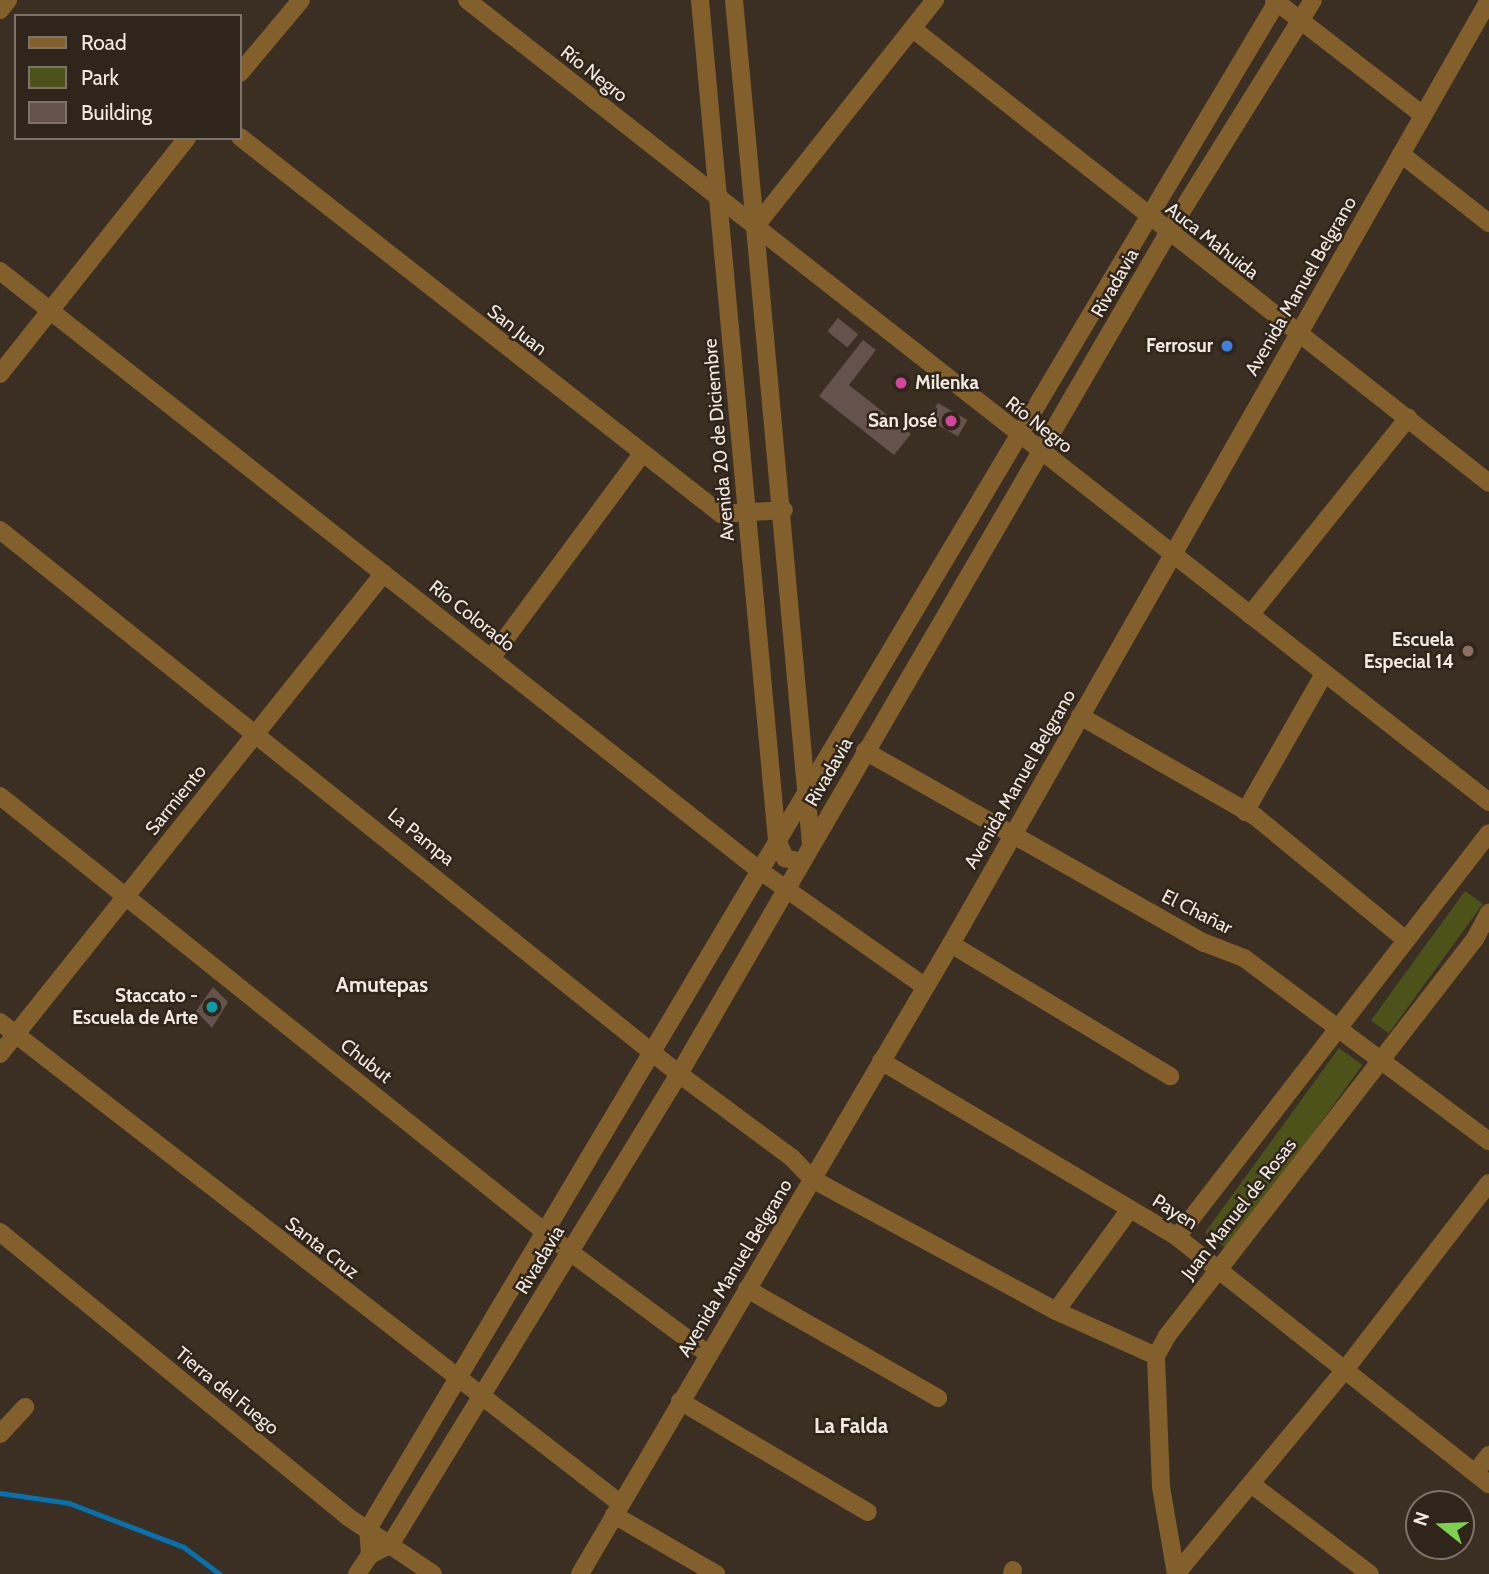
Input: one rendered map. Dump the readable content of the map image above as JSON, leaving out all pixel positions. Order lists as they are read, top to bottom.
{
  "streets": {
    "street": [
      "Río Negro",
      "Auca Mahuida",
      "Rivadavia",
      "Avenida Manuel Belgrano",
      "San Juan",
      "Avenida 20 de Diciembre",
      "Río Colorado",
      "Sarmiento",
      "La Pampa",
      "El Chañar",
      "Chubut",
      "Juan Manuel de Rosas",
      "Payen",
      "Santa Cruz",
      "Tierra del Fuego"
    ]
  },
  "crossings": [
    ["Río Negro", "Rivadavia"],
    ["Río Negro", "Avenida Manuel Belgrano"],
    ["Río Negro", "Avenida 20 de Diciembre"],
    ["Auca Mahuida", "Rivadavia"],
    ["Auca Mahuida", "Avenida Manuel Belgrano"],
    ["Rivadavia", "Avenida 20 de Diciembre"],
    ["Rivadavia", "Río Colorado"],
    ["Rivadavia", "La Pampa"],
    ["Rivadavia", "El Chañar"],
    ["Rivadavia", "Chubut"],
    ["Rivadavia", "Santa Cruz"],
    ["Rivadavia", "Tierra del Fuego"],
    ["Avenida Manuel Belgrano", "Río Colorado"],
    ["Avenida Manuel Belgrano", "La Pampa"],
    ["Avenida Manuel Belgrano", "El Chañar"],
    ["Avenida Manuel Belgrano", "Chubut"],
    ["Avenida Manuel Belgrano", "Payen"],
    ["Avenida Manuel Belgrano", "Santa Cruz"],
    ["San Juan", "Avenida 20 de Diciembre"],
    ["Río Colorado", "Sarmiento"],
    ["Sarmiento", "La Pampa"],
    ["Sarmiento", "Chubut"],
    ["Sarmiento", "Santa Cruz"],
    ["La Pampa", "Juan Manuel de Rosas"],
    ["El Chañar", "Juan Manuel de Rosas"],
    ["Juan Manuel de Rosas", "Payen"]
  ],
  "districts": ["Amutepas", "La Falda"],
  "places": [
    "Ferrosur",
    "Milenka",
    "San José",
    "Escuela Especial 14",
    "Staccato - Escuela de Arte"
  ],
  "legend": ["Road", "Park", "Building"],
  "north": "left"
}
